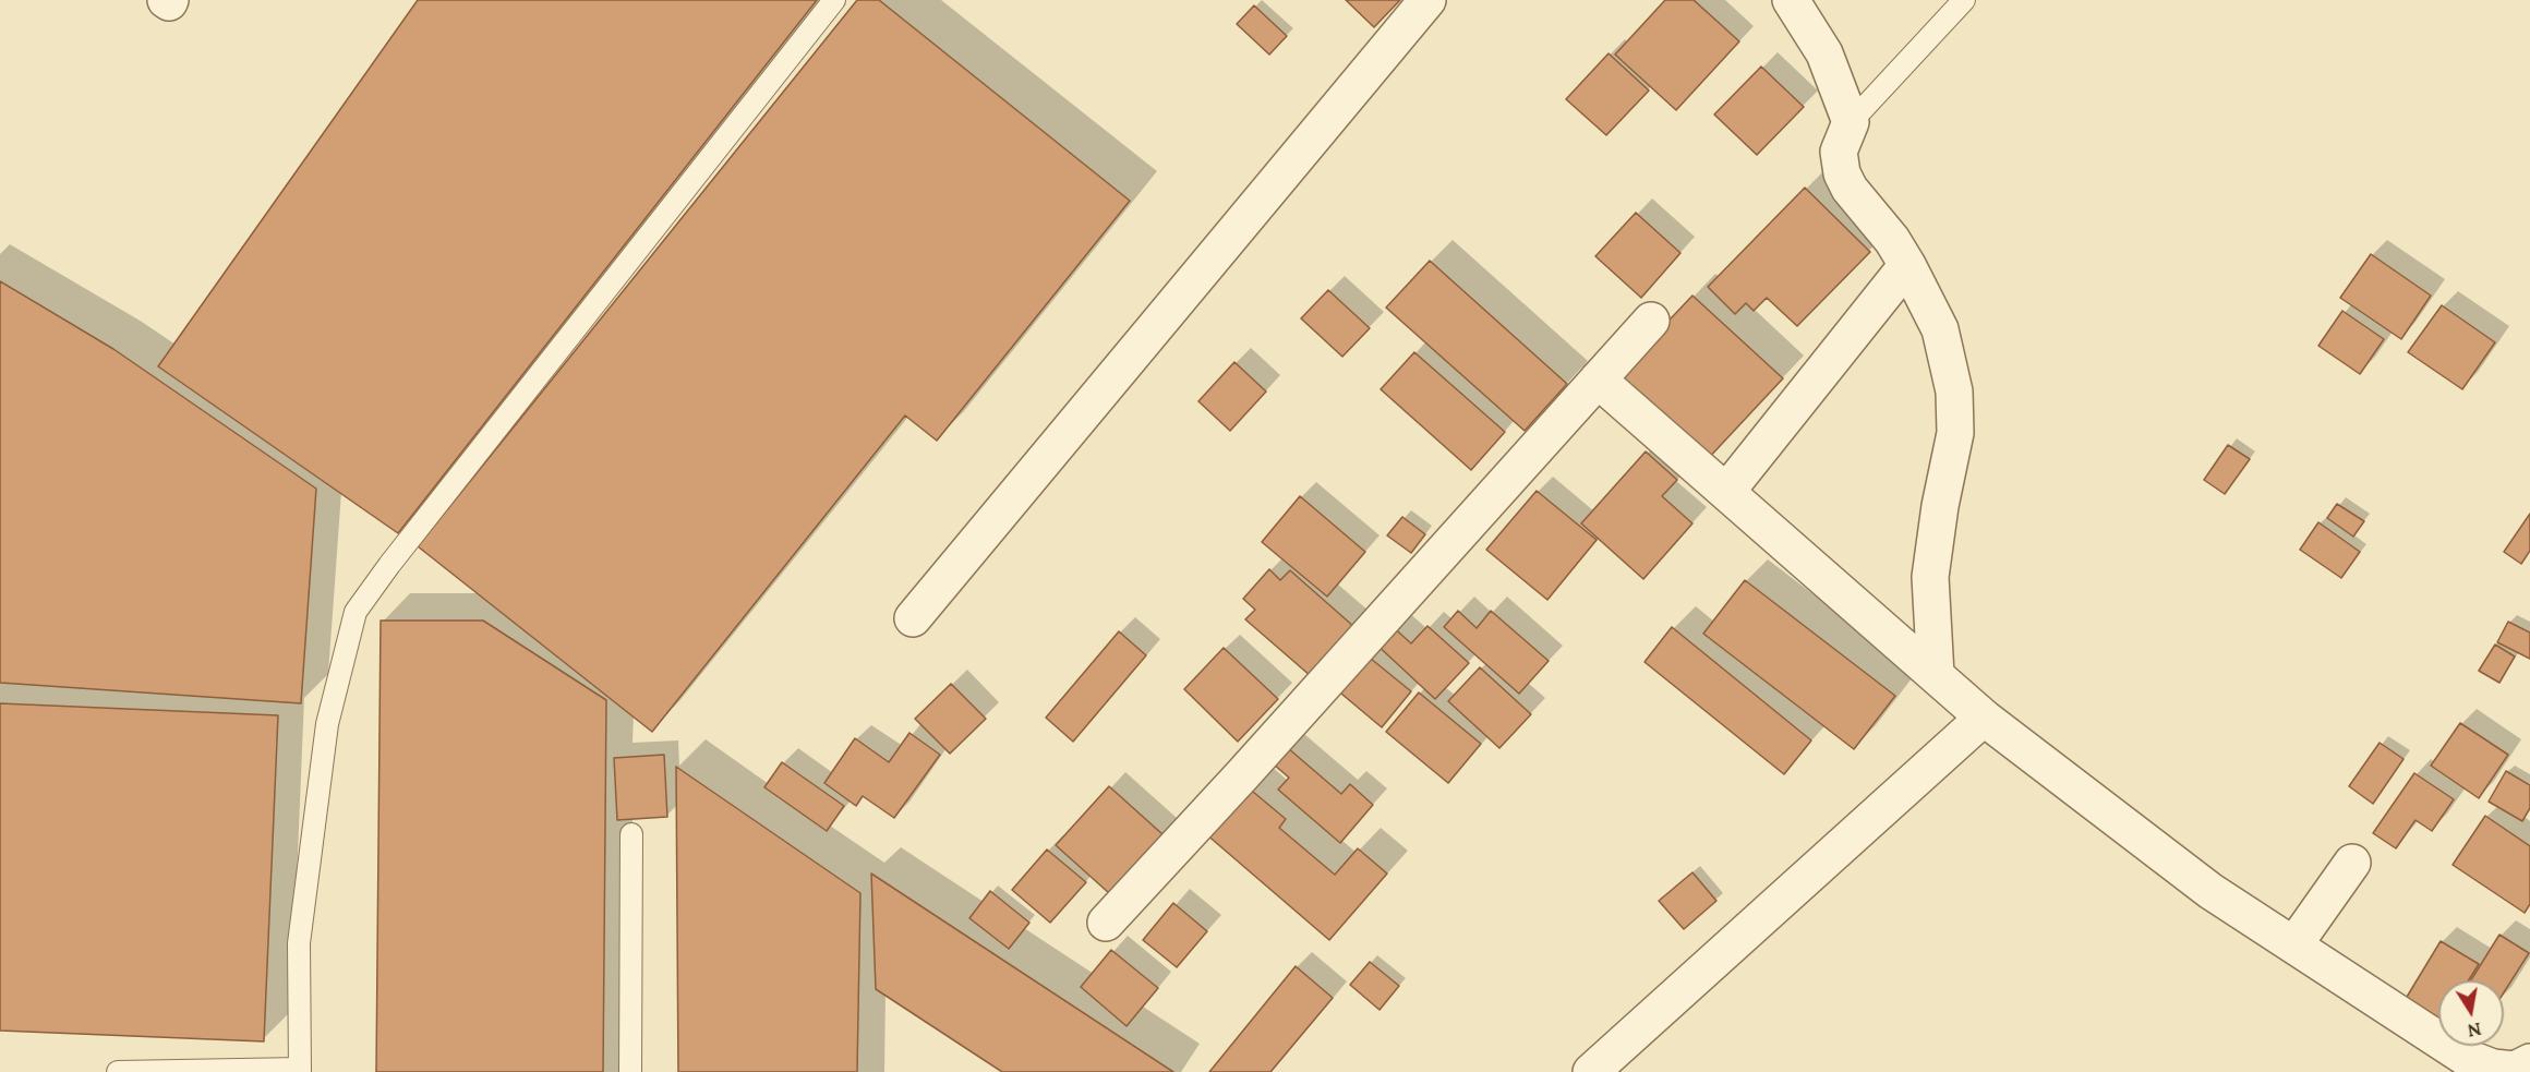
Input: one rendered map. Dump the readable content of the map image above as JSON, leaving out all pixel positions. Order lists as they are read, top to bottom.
{
  "north": "bottom"
}
